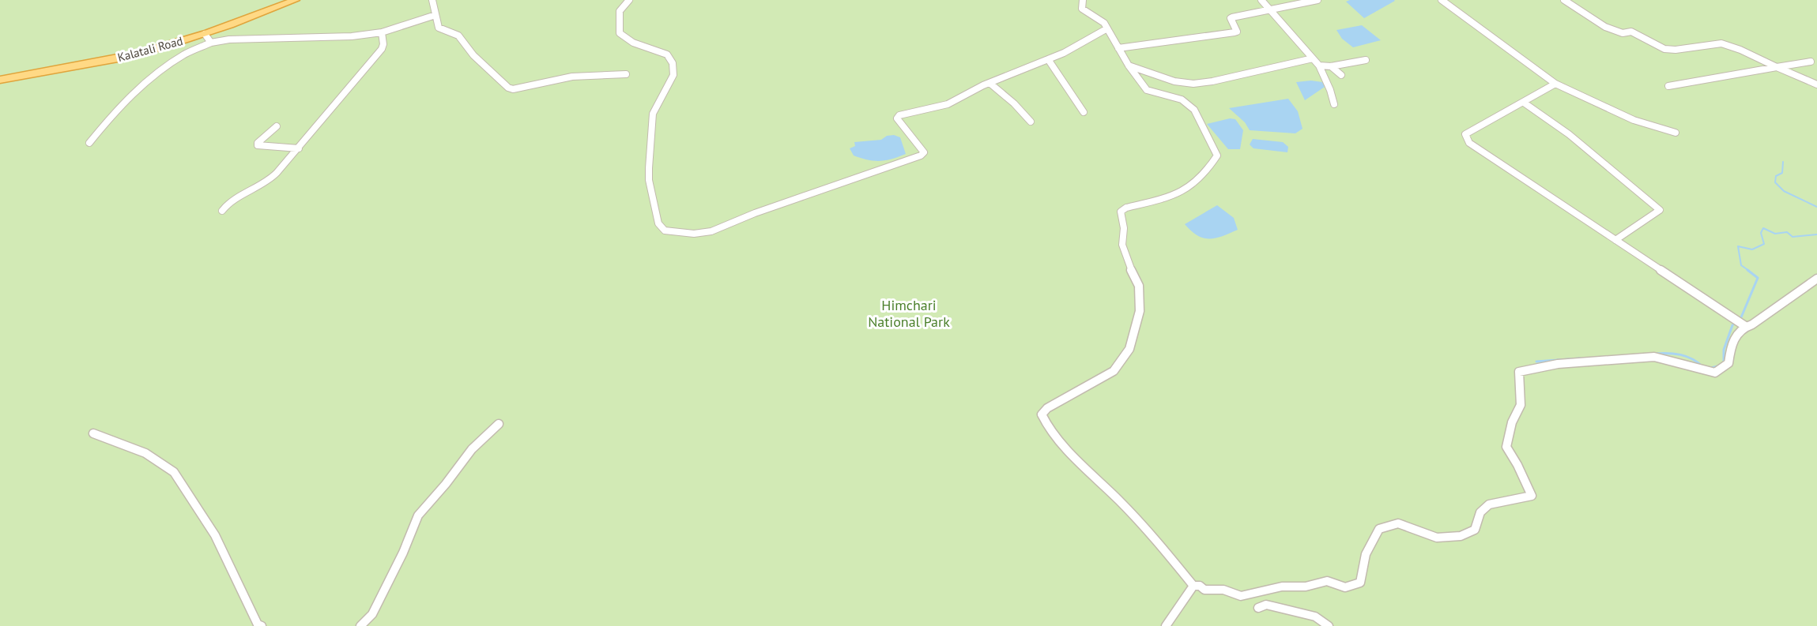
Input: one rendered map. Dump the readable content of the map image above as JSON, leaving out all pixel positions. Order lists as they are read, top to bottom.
{
  "streets": {
    "highway": ["Kalatali Road"]
  },
  "parks": ["Himchari National Park"]
}
